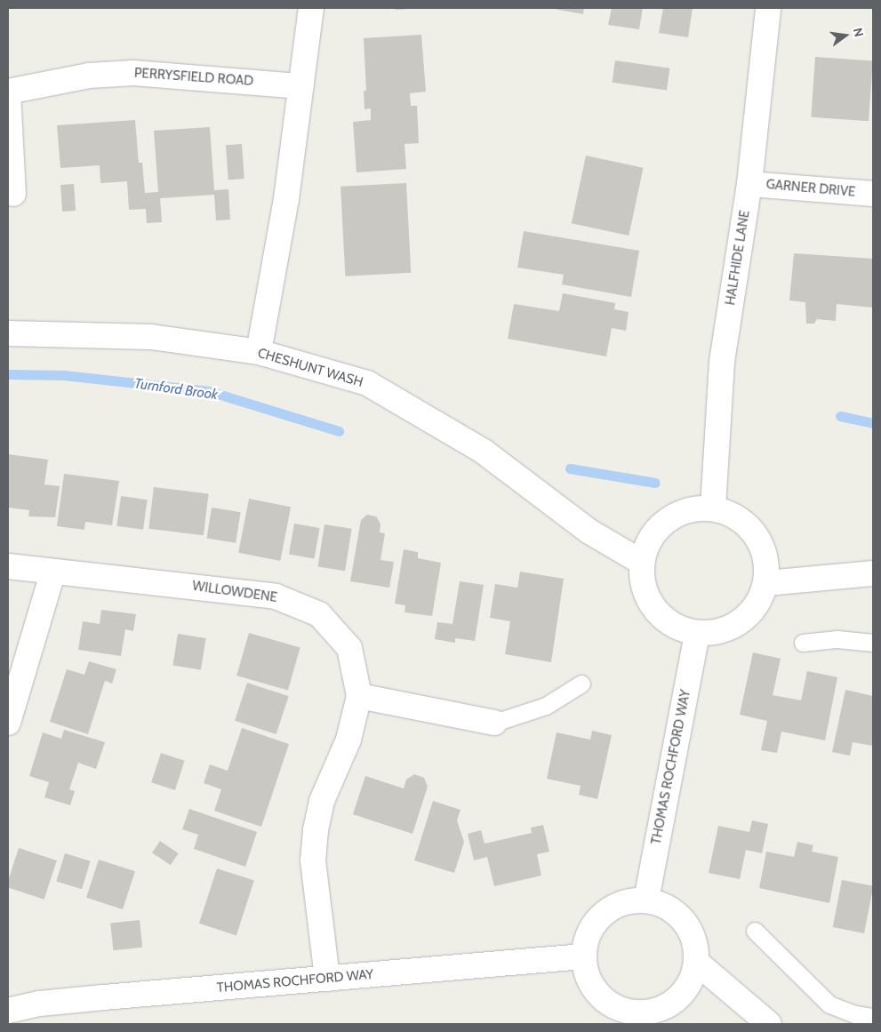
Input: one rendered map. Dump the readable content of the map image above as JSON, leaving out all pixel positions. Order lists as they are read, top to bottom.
{
  "streets": {
    "street": [
      "PERRYSFIELD ROAD",
      "GARNER DRIVE",
      "HALFHIDE LANE",
      "CHESHUNT WASH",
      "WILLOWDENE",
      "THOMAS ROCHFORD WAY"
    ]
  },
  "crossings": [
    ["GARNER DRIVE", "HALFHIDE LANE"],
    ["HALFHIDE LANE", "CHESHUNT WASH"],
    ["HALFHIDE LANE", "THOMAS ROCHFORD WAY"],
    ["CHESHUNT WASH", "THOMAS ROCHFORD WAY"],
    ["WILLOWDENE", "THOMAS ROCHFORD WAY"]
  ],
  "water": ["Turnford Brook"],
  "north": "right"
}
